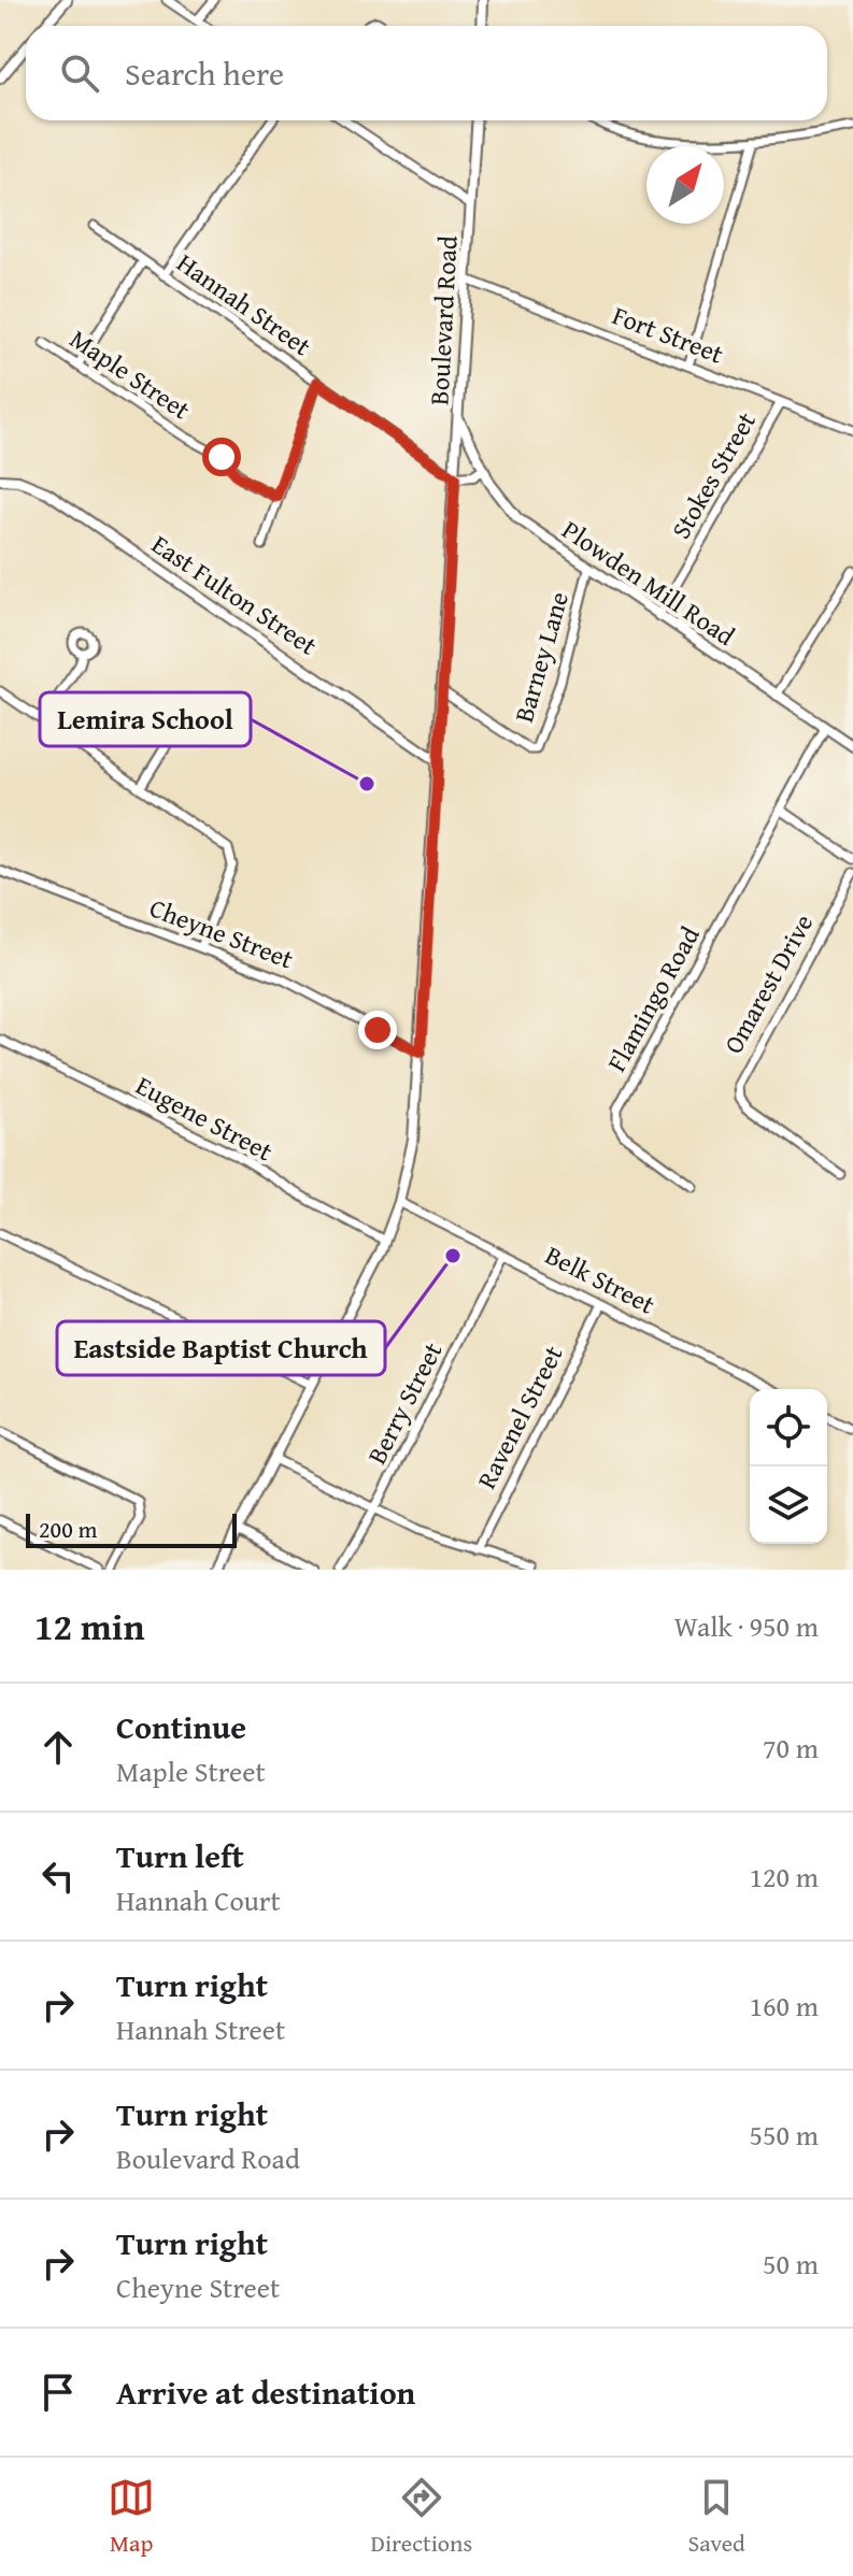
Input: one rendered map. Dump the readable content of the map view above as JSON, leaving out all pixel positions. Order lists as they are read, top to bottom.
{
  "streets": {
    "street": [
      "Hannah Street",
      "Boulevard Road",
      "Fort Street",
      "Maple Street",
      "Stokes Street",
      "Plowden Mill Road",
      "East Fulton Street",
      "Barney Lane",
      "Cheyne Street",
      "Omarest Drive",
      "Flamingo Road",
      "Eugene Street",
      "Belk Street",
      "Berry Street",
      "Ravenel Street"
    ]
  },
  "crossings": [
    ["Hannah Street", "Boulevard Road"],
    ["Boulevard Road", "Fort Street"],
    ["Boulevard Road", "Plowden Mill Road"],
    ["Boulevard Road", "East Fulton Street"],
    ["Boulevard Road", "Barney Lane"],
    ["Boulevard Road", "Cheyne Street"],
    ["Boulevard Road", "Eugene Street"],
    ["Boulevard Road", "Belk Street"],
    ["Fort Street", "Stokes Street"],
    ["Stokes Street", "Plowden Mill Road"],
    ["Plowden Mill Road", "Barney Lane"],
    ["Plowden Mill Road", "Flamingo Road"],
    ["Belk Street", "Berry Street"],
    ["Belk Street", "Ravenel Street"]
  ],
  "places": ["Lemira School", "Eastside Baptist Church"],
  "scale_bar": "200 m",
  "north": "top right",
  "page": {
    "search": "Search here",
    "scale": "200 m",
    "heading": ["12 min", "Walk · 950 m"],
    "list": [
      ["Continue", "Maple Street", "70 m"],
      ["Turn left", "Hannah Court", "120 m"],
      ["Turn right", "Hannah Street", "160 m"],
      ["Turn right", "Boulevard Road", "550 m"],
      ["Turn right", "Cheyne Street", "50 m"],
      "Arrive at destination"
    ],
    "nav": ["Map", "Directions", "Saved"]
  }
}
